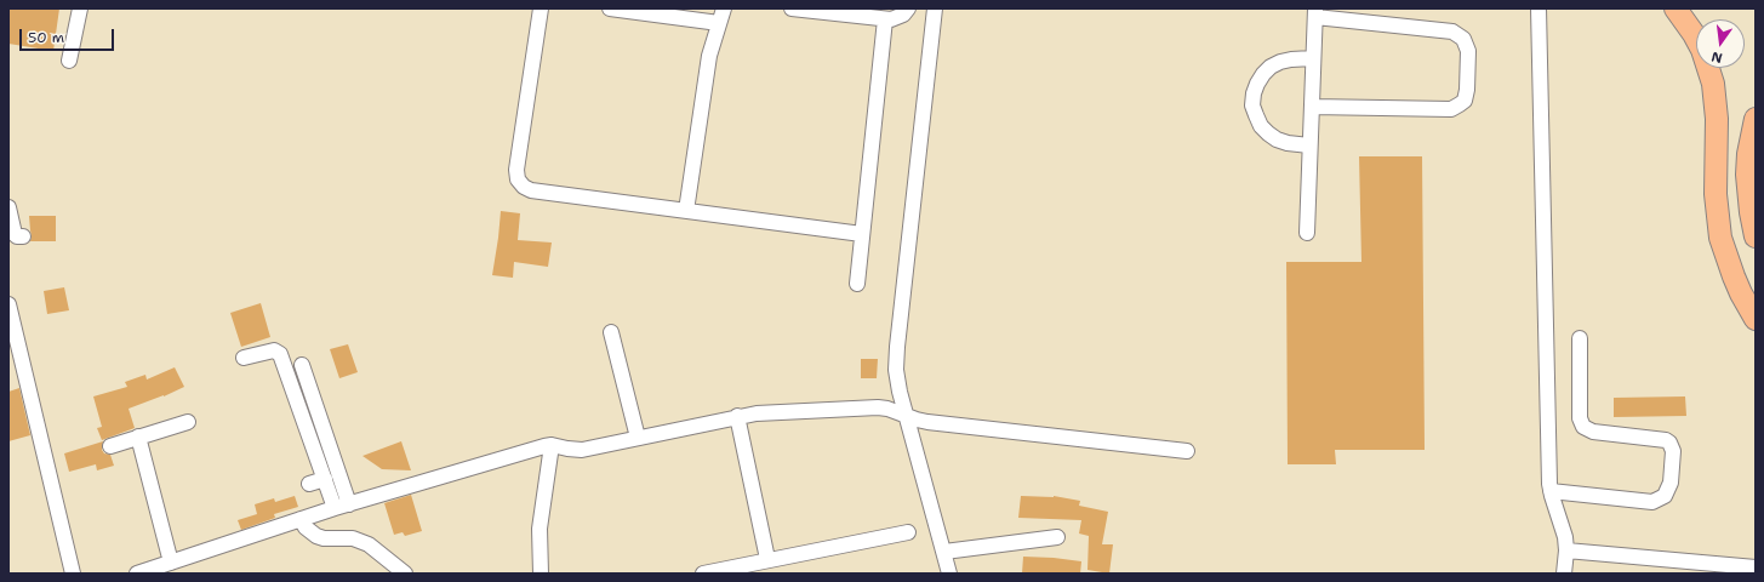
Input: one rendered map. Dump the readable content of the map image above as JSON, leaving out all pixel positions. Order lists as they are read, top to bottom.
{
  "scale_bar": "50 m",
  "north": "bottom"
}
